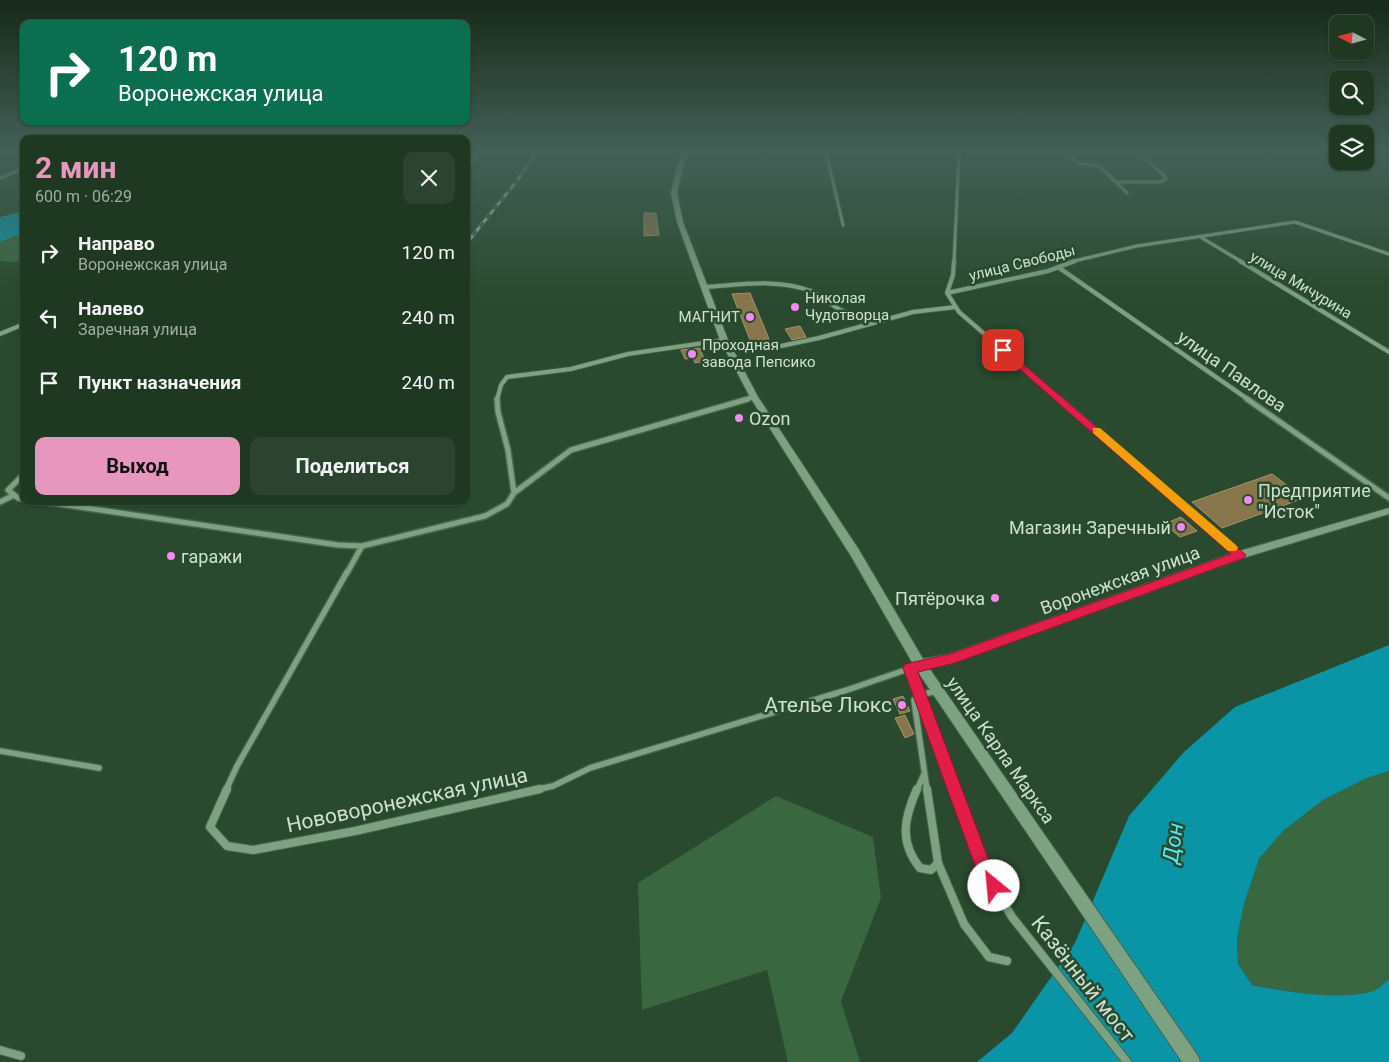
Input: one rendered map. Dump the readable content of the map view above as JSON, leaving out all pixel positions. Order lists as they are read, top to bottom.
{
  "streets": {
    "main road": ["Воронежская улица", "улица Карла Маркса"],
    "street": [
      "улица Свободы",
      "улица Мичурина",
      "улица Павлова",
      "Нововоронежская улица",
      "Казённый мост"
    ]
  },
  "crossings": [
    ["улица Свободы", "улица Мичурина"],
    ["улица Свободы", "улица Павлова"],
    ["Воронежская улица", "улица Карла Маркса"],
    ["Воронежская улица", "Нововоронежская улица"],
    ["улица Карла Маркса", "Нововоронежская улица"],
    ["улица Карла Маркса", "Казённый мост"]
  ],
  "water": ["Дон"],
  "places": [
    "Николая Чудотворца",
    "МАГНИТ",
    "Проходная завода Пепсико",
    "Ozon",
    "Предприятие \"Исток\"",
    "Магазин Заречный",
    "гаражи",
    "Пятёрочка",
    "Ателье Люкс"
  ],
  "north": "left",
  "page": {
    "turn": ["120 m", "Воронежская улица"],
    "heading": ["2 мин", "600 m · 06:29"],
    "list": [
      {
        "name": "Направо",
        "note": "Воронежская улица",
        "value": "120 m"
      },
      {
        "name": "Налево",
        "note": "Заречная улица",
        "value": "240 m"
      },
      {
        "name": "Пункт назначения",
        "value": "240 m"
      }
    ],
    "buttons": ["Выход", "Поделиться"]
  }
}
